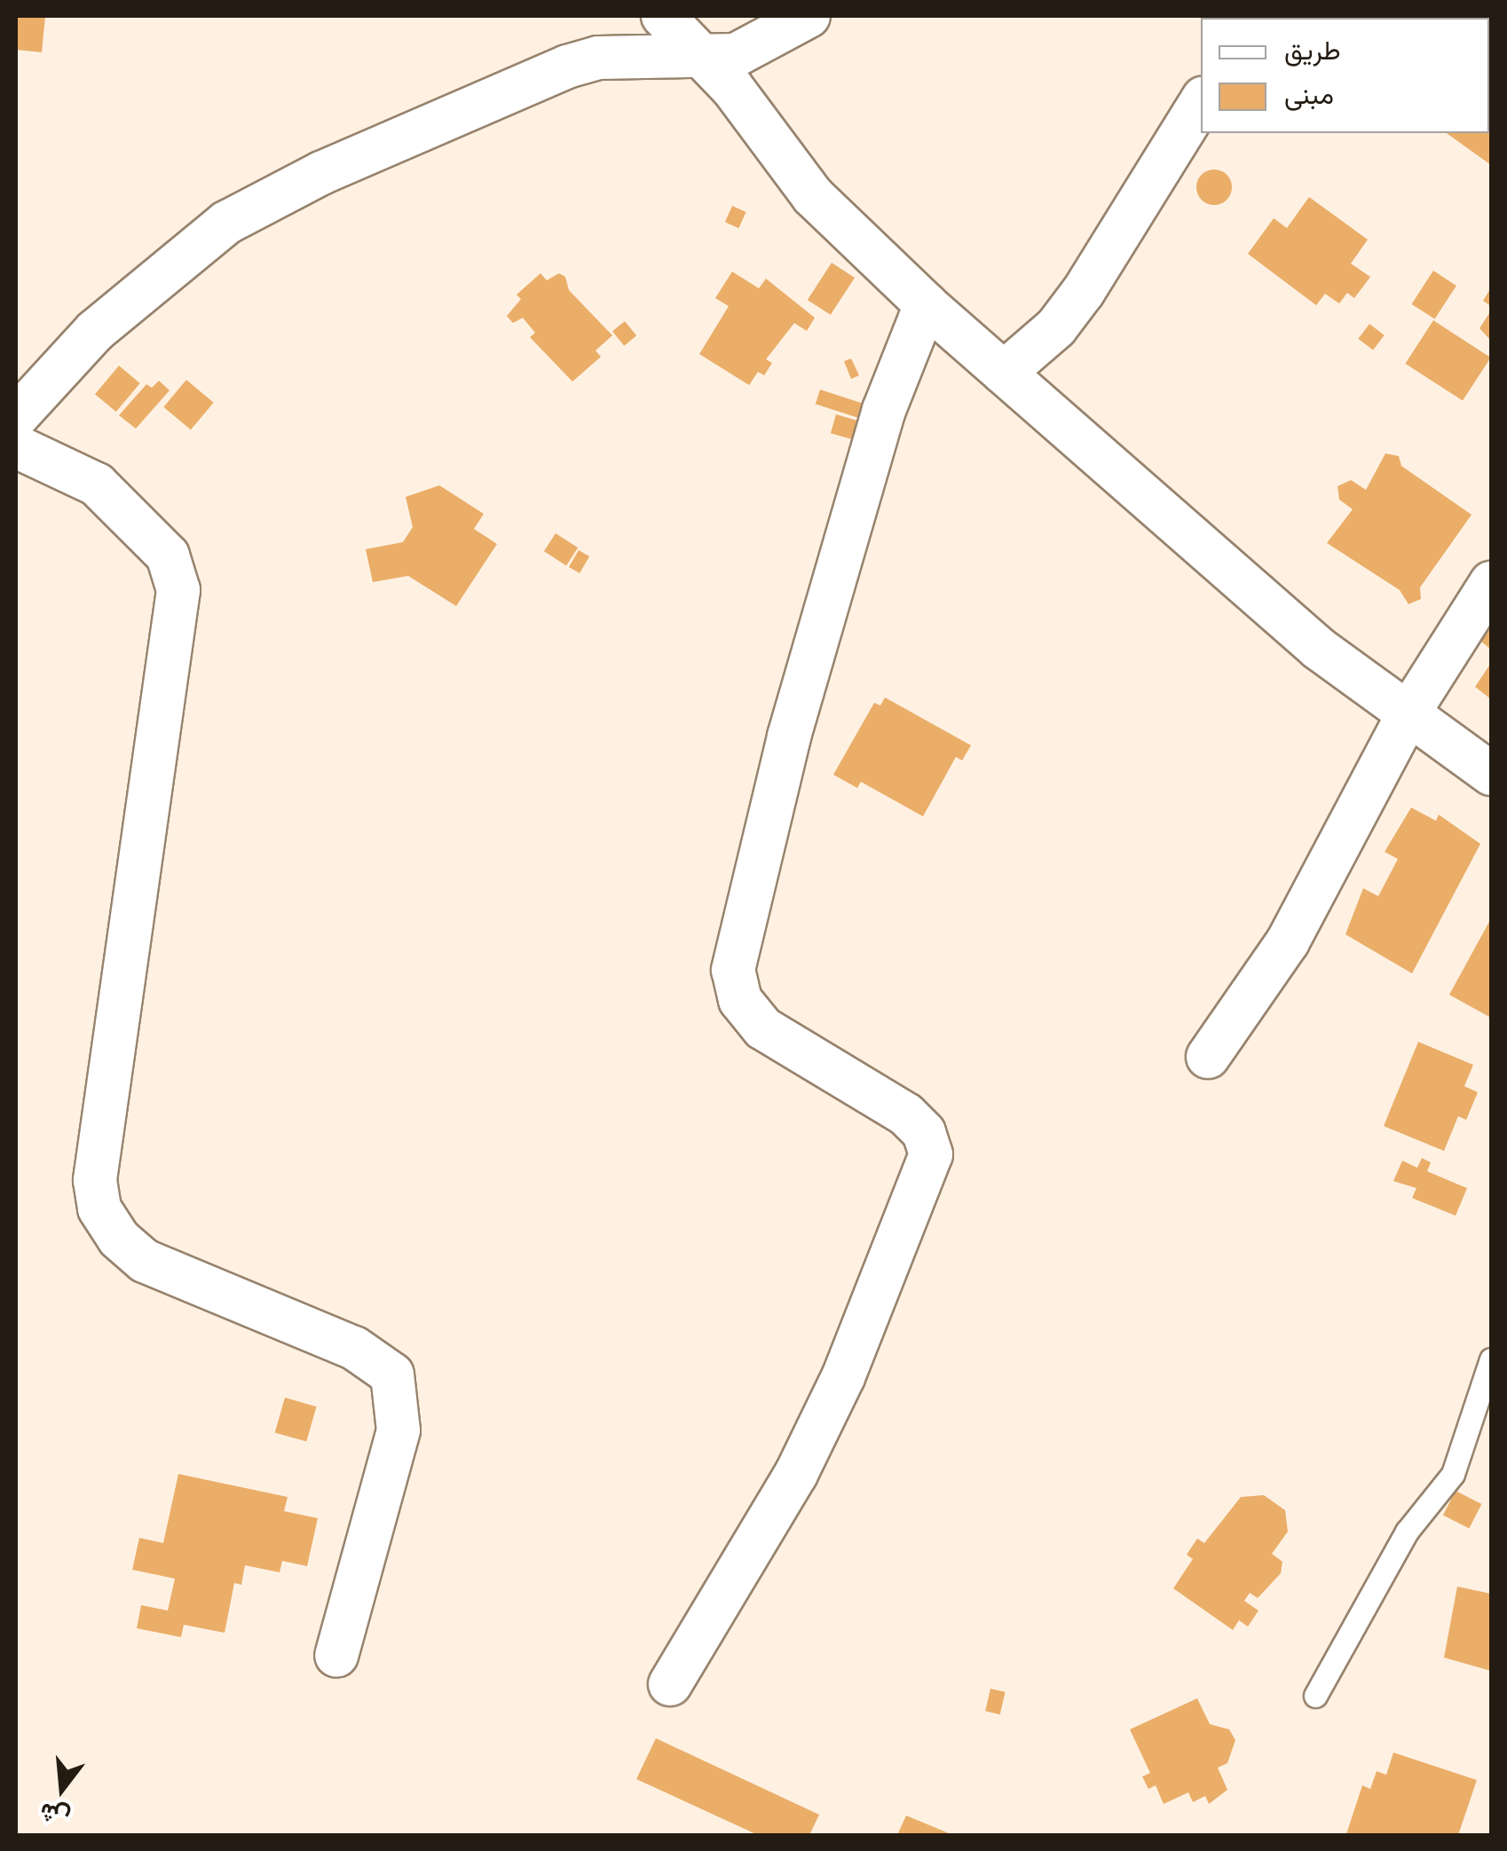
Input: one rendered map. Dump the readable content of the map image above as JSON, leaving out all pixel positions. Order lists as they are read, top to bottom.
{
  "legend": ["طريق", "مبنى"],
  "north": "bottom"
}
